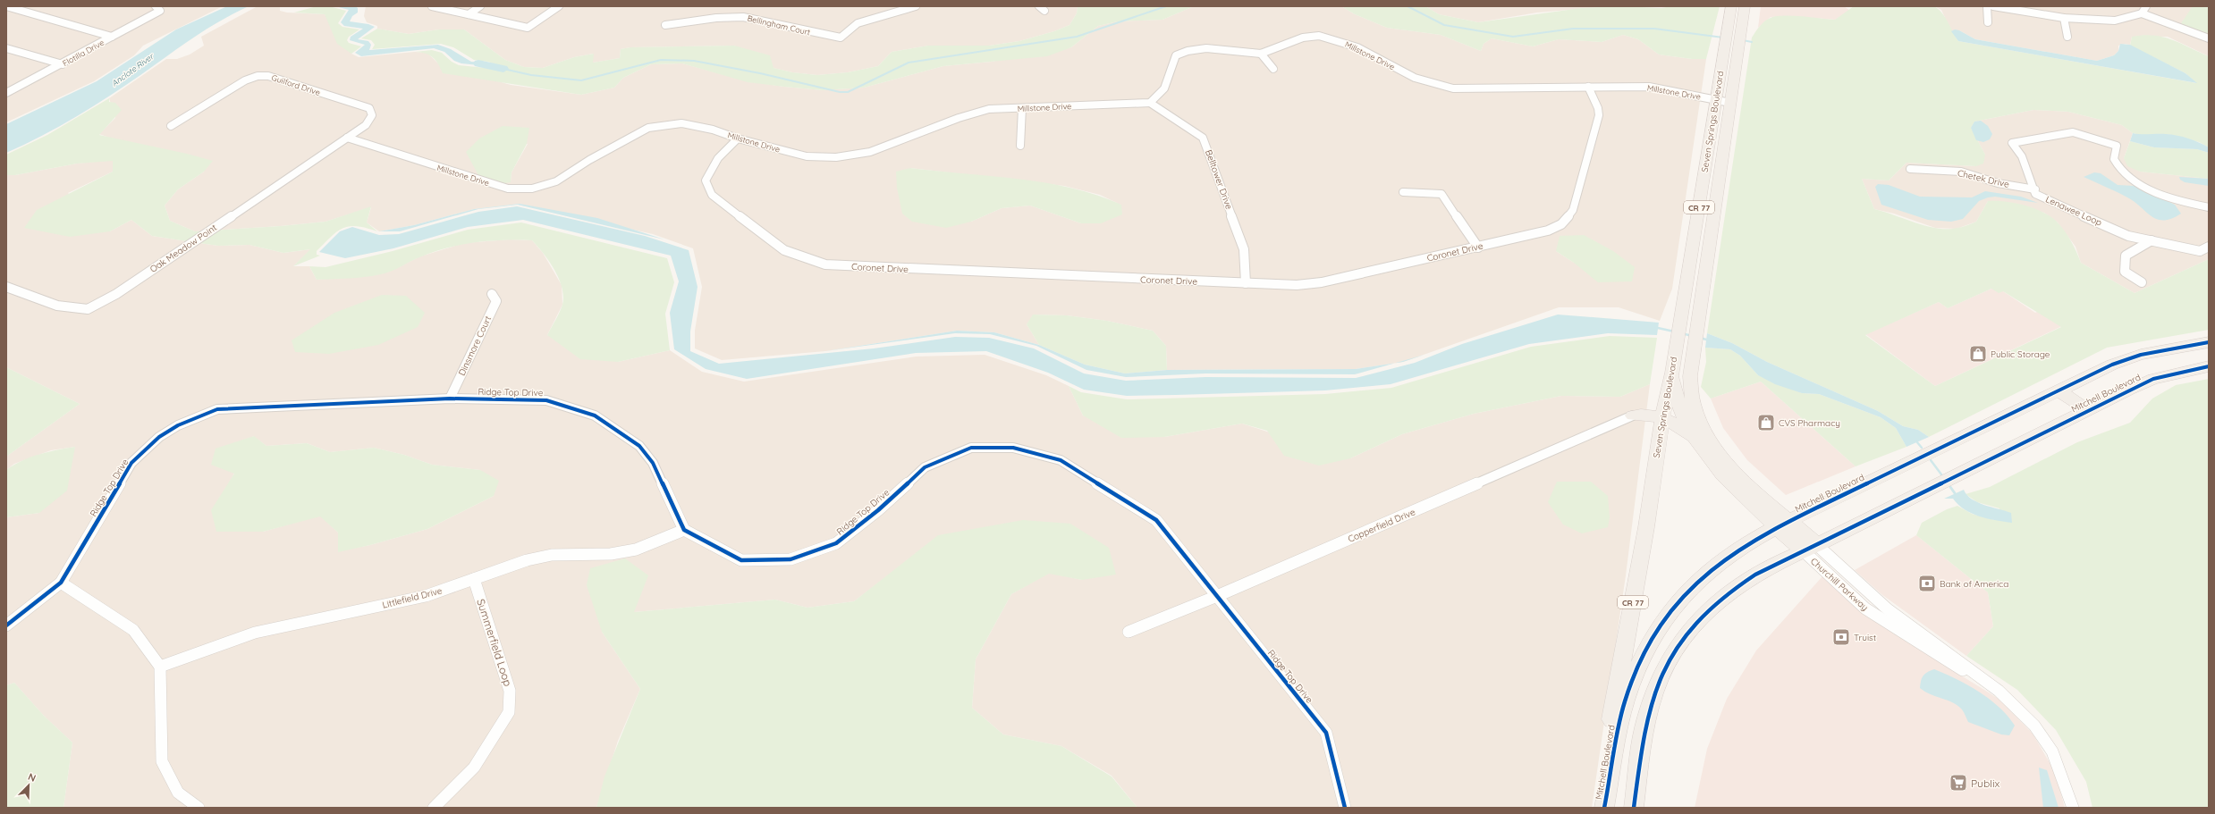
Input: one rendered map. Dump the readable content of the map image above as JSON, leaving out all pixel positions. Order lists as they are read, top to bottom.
{
  "streets": {
    "main road": [
      "Seven Springs Boulevard",
      "CR 77",
      "Mitchell Boulevard",
      "Churchill Parkway"
    ],
    "street": [
      "Bellingham Court",
      "Flotilla Drive",
      "Millstone Drive",
      "Guilford Drive",
      "Chetek Drive",
      "Belltower Drive",
      "Lenawee Loop",
      "Oak Meadow Point",
      "Coronet Drive",
      "Dinsmore Court",
      "Ridge Top Drive",
      "Copperfield Drive",
      "Littlefield Drive",
      "Summerfield Loop"
    ]
  },
  "crossings": [
    ["Millstone Drive", "Guilford Drive"],
    ["Millstone Drive", "Seven Springs Boulevard"],
    ["Millstone Drive", "Belltower Drive"],
    ["Millstone Drive", "Oak Meadow Point"],
    ["Millstone Drive", "Coronet Drive"],
    ["Guilford Drive", "Oak Meadow Point"],
    ["Seven Springs Boulevard", "Mitchell Boulevard"],
    ["Seven Springs Boulevard", "Churchill Parkway"],
    ["Chetek Drive", "Lenawee Loop"],
    ["Belltower Drive", "Coronet Drive"],
    ["Dinsmore Court", "Ridge Top Drive"],
    ["Ridge Top Drive", "Copperfield Drive"],
    ["Ridge Top Drive", "Littlefield Drive"],
    ["Mitchell Boulevard", "Churchill Parkway"],
    ["Littlefield Drive", "Summerfield Loop"]
  ],
  "water": ["Anclote River"],
  "places": {
    "shop": ["Public Storage", "CVS Pharmacy"],
    "bank": ["Bank of America", "Truist"],
    "supermarket": ["Publix"]
  },
  "north": "top right"
}
